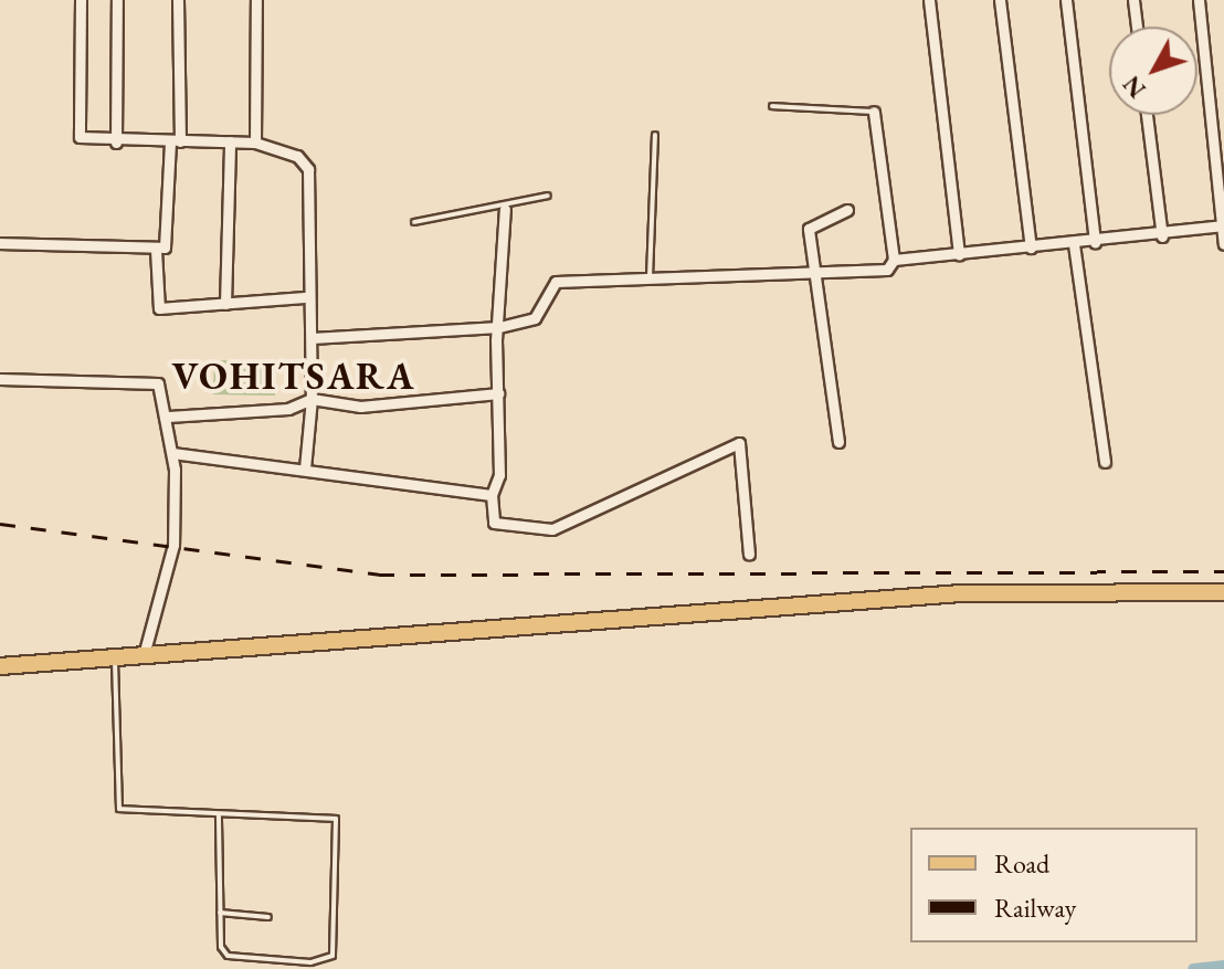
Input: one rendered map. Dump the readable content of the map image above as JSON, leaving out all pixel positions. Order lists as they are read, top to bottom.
{
  "districts": ["VOHITSARA"],
  "legend": ["Road", "Railway"],
  "north": "bottom left"
}
